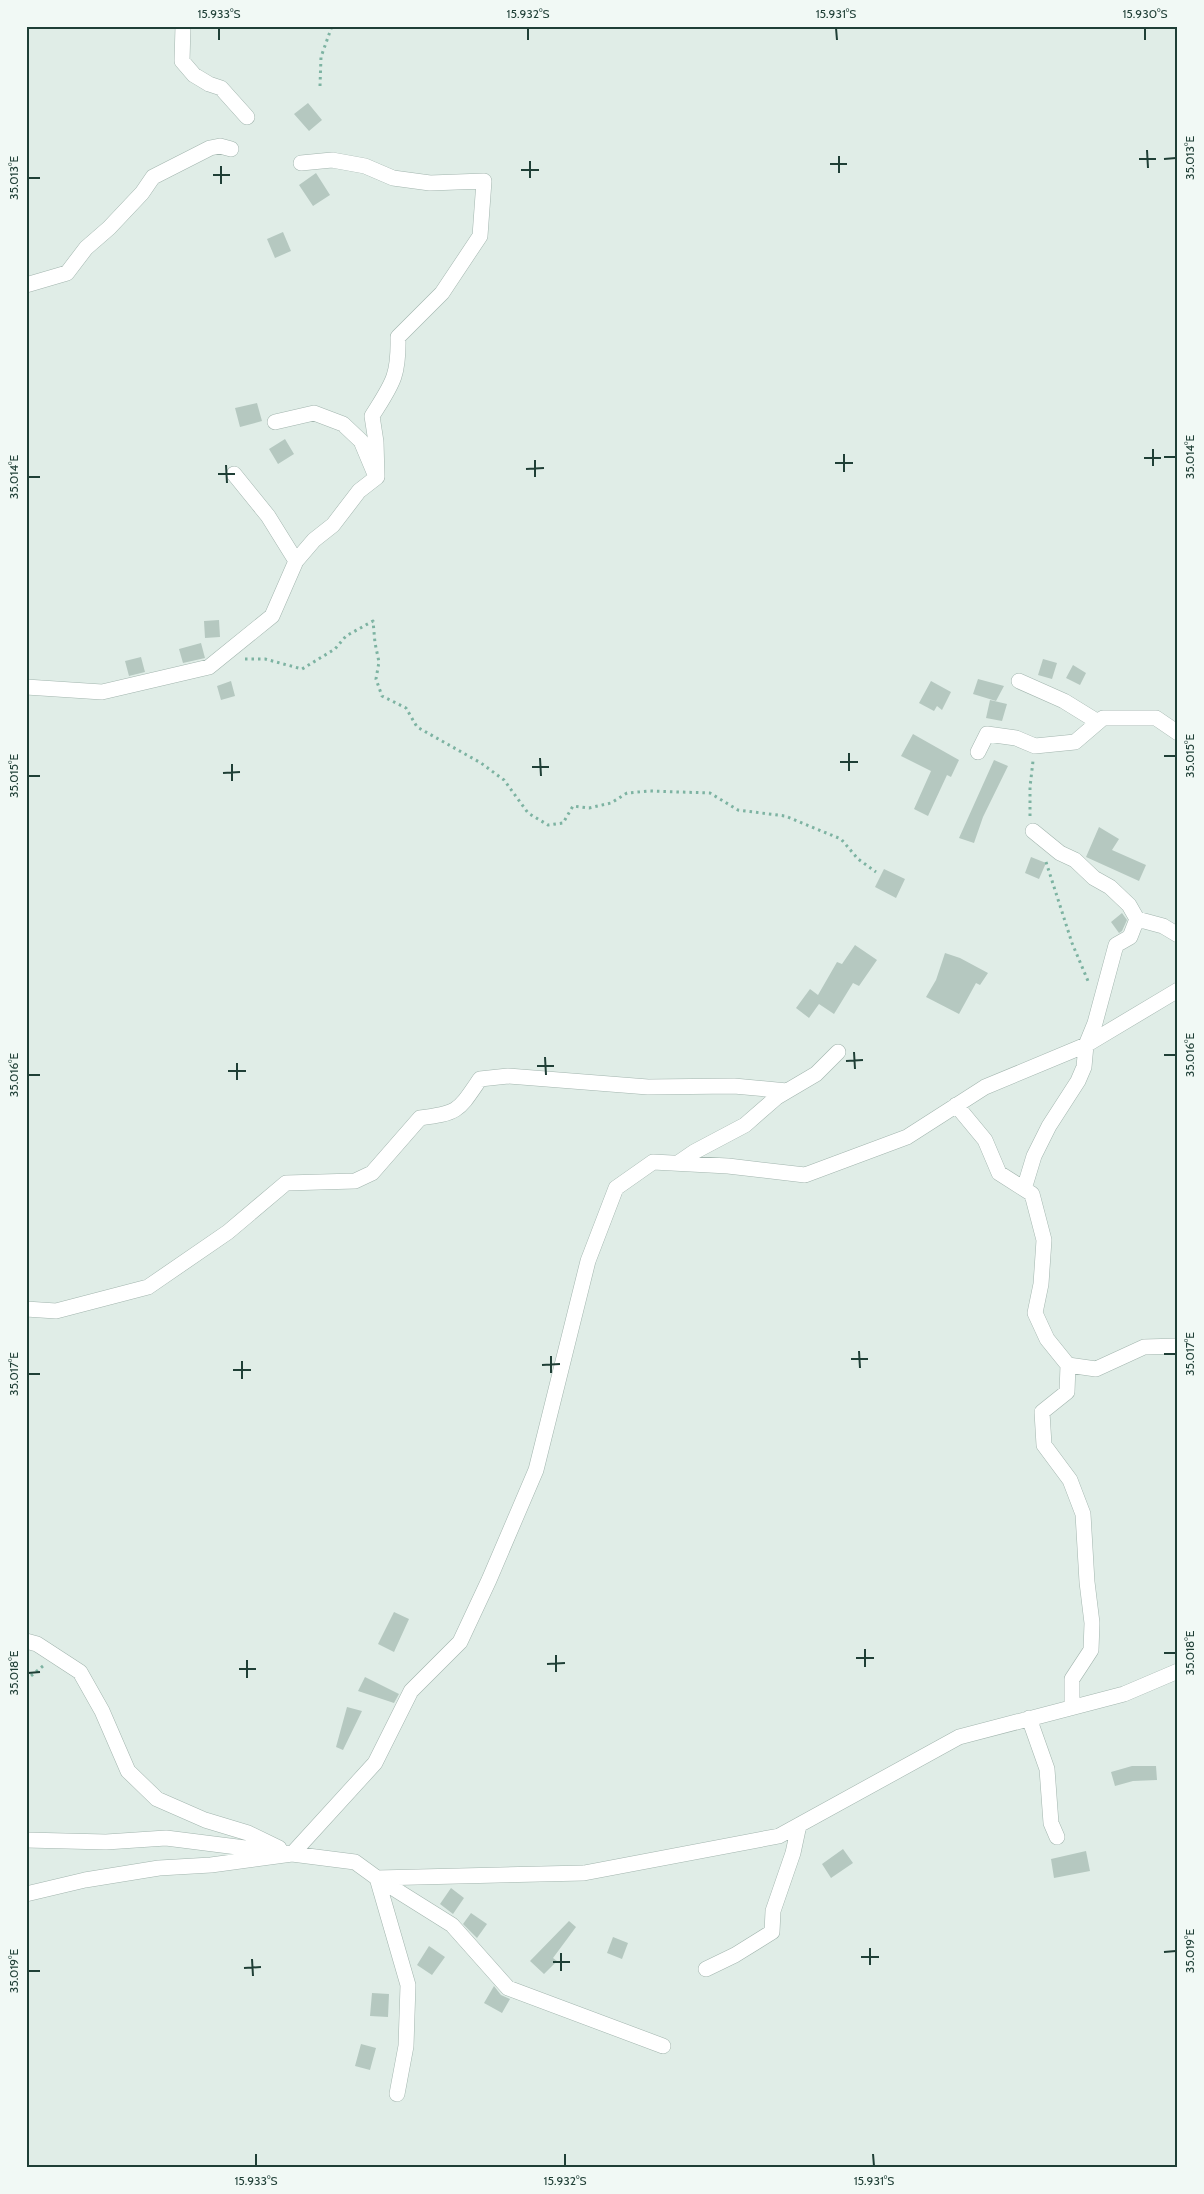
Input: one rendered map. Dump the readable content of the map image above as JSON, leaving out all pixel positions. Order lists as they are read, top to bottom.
{
  "coordinates": [
    "15.933°S",
    "15.932°S",
    "15.931°S",
    "15.930°S",
    "35.013°E",
    "35.014°E",
    "35.015°E",
    "35.016°E",
    "35.017°E",
    "35.018°E",
    "35.019°E"
  ]
}
